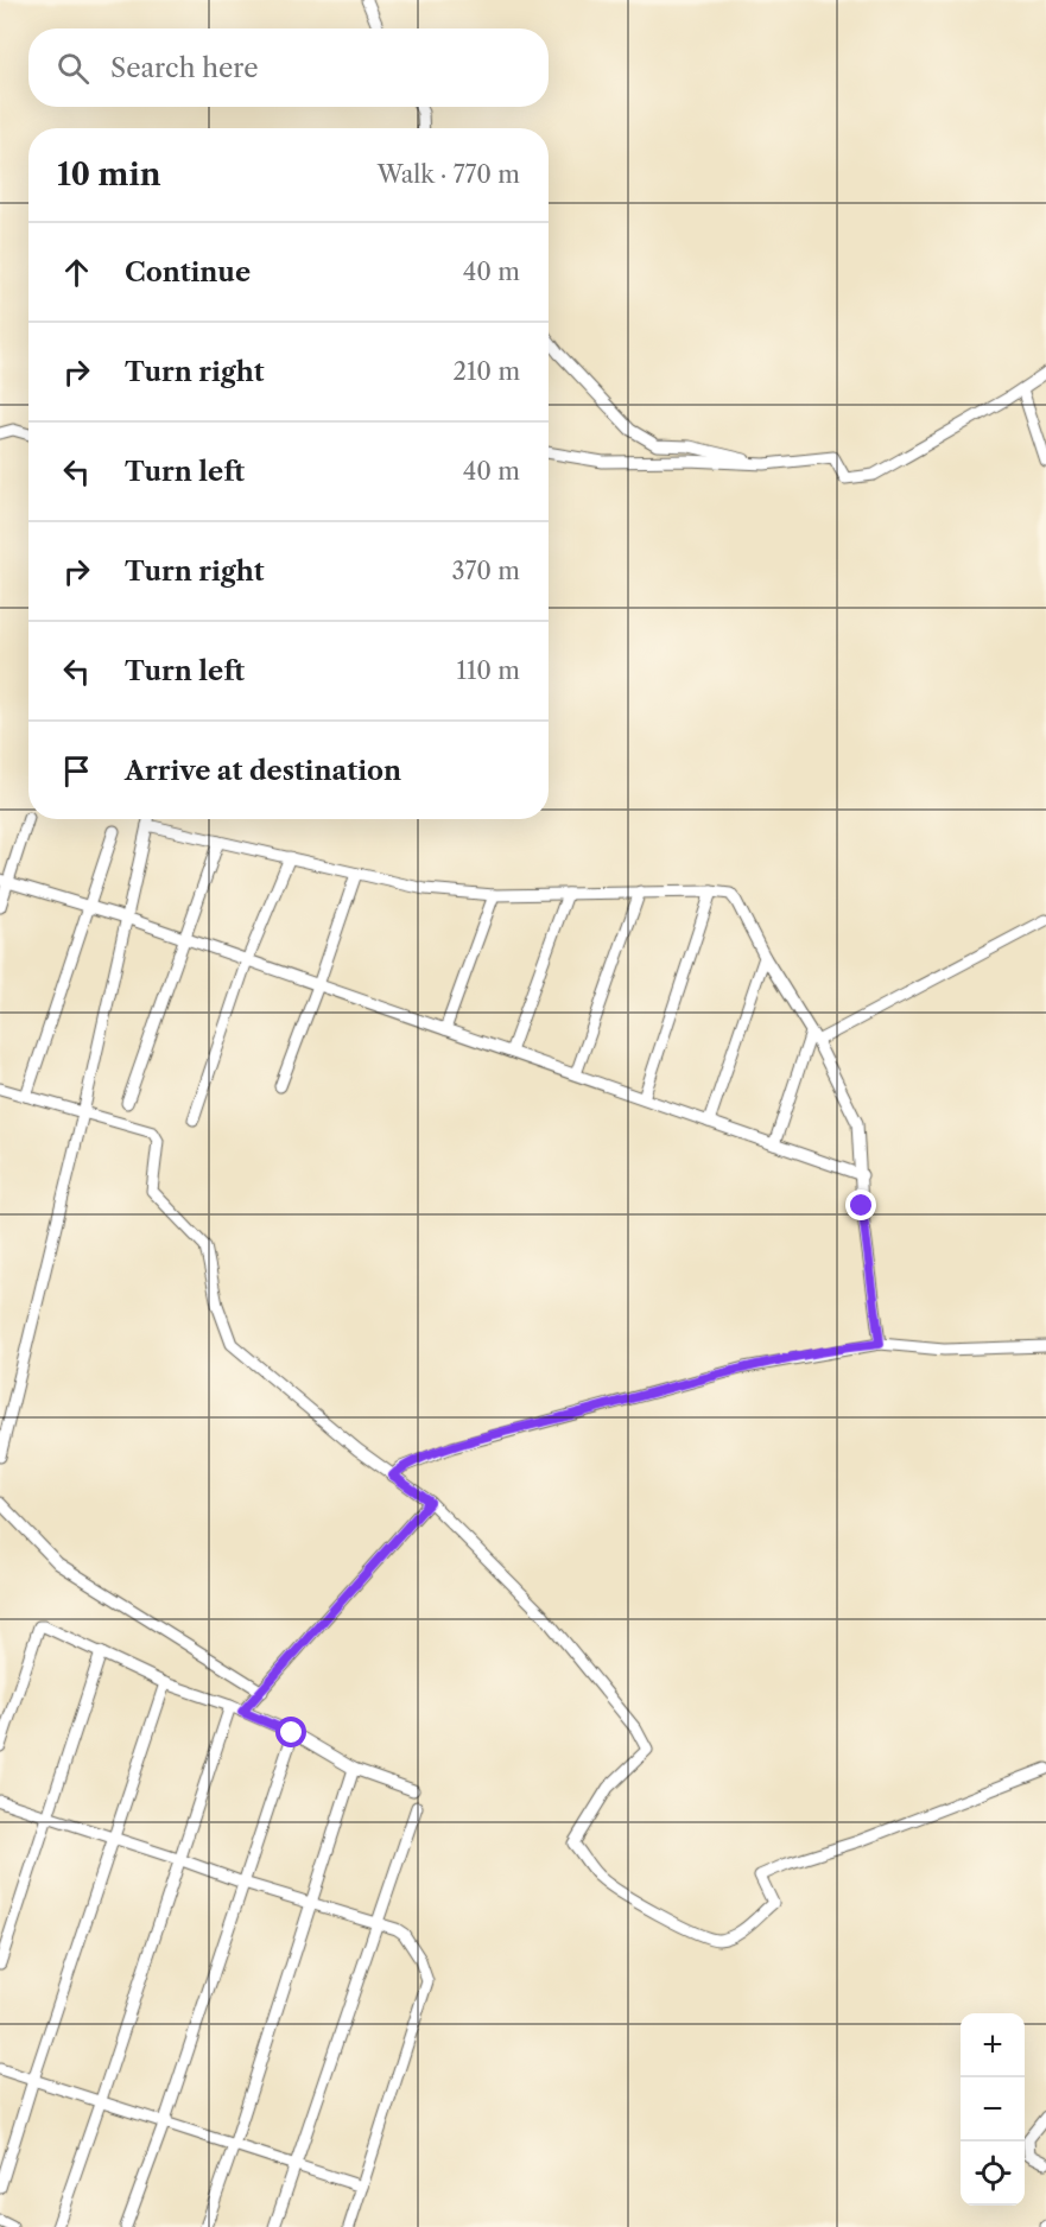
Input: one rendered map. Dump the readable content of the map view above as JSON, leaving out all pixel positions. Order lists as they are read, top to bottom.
{
  "page": {
    "search": "Search here",
    "heading": ["10 min", "Walk · 770 m"],
    "list": [
      ["Continue", "40 m"],
      ["Turn right", "210 m"],
      ["Turn left", "40 m"],
      ["Turn right", "370 m"],
      ["Turn left", "110 m"],
      "Arrive at destination"
    ],
    "map_buttons": ["+", "−"]
  }
}
